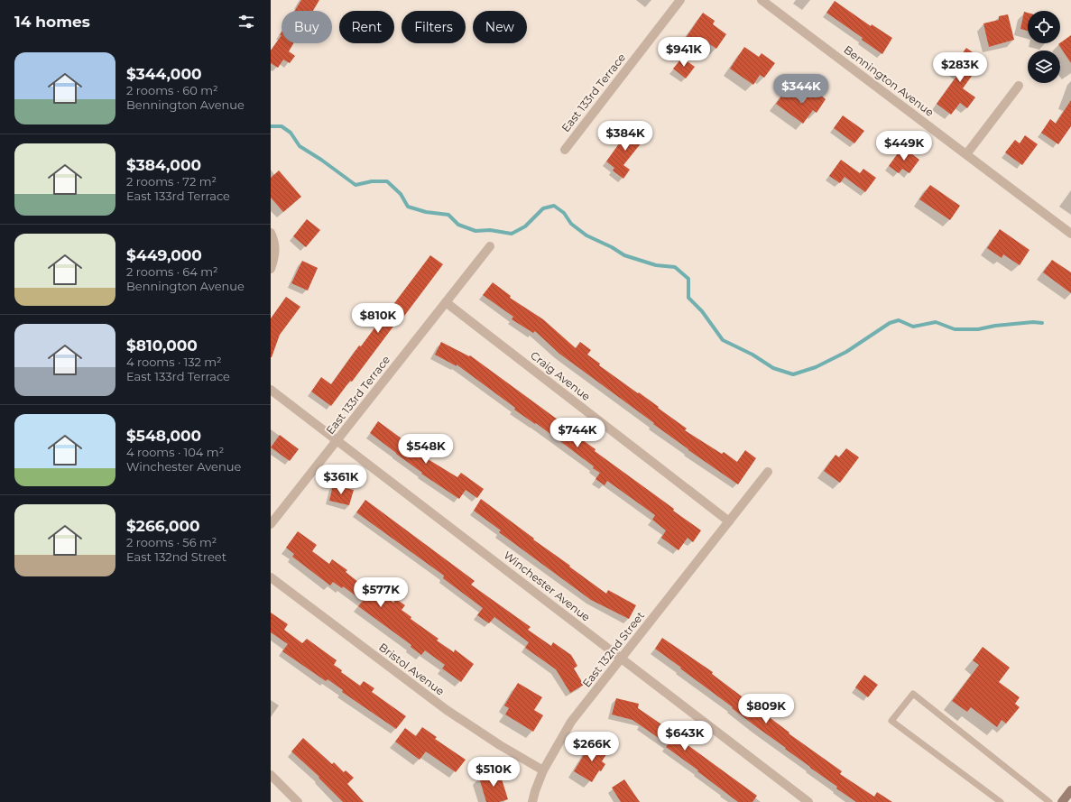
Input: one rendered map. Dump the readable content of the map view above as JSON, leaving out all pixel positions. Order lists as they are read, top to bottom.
{
  "streets": {
    "street": [
      "Bennington Avenue",
      "East 133rd Terrace",
      "Craig Avenue",
      "Winchester Avenue",
      "East 132nd Street",
      "Bristol Avenue"
    ]
  },
  "crossings": [
    ["East 133rd Terrace", "Craig Avenue"],
    ["East 133rd Terrace", "Winchester Avenue"],
    ["Craig Avenue", "East 132nd Street"],
    ["Winchester Avenue", "East 132nd Street"],
    ["East 132nd Street", "Bristol Avenue"]
  ],
  "page": {
    "heading": "14 homes",
    "chip": [
      "Buy",
      "Rent",
      "Filters",
      "New"
    ],
    "price": [
      "$941K",
      "$283K",
      "$344K",
      "$384K",
      "$449K",
      "$810K",
      "$744K",
      "$548K",
      "$361K",
      "$577K",
      "$809K",
      "$643K",
      "$266K",
      "$510K"
    ],
    "list": [
      {
        "name": "$344,000",
        "note": "2 rooms · 60 m² · Bennington Avenue"
      },
      {
        "name": "$384,000",
        "note": "2 rooms · 72 m² · East 133rd Terrace"
      },
      {
        "name": "$449,000",
        "note": "2 rooms · 64 m² · Bennington Avenue"
      },
      {
        "name": "$810,000",
        "note": "4 rooms · 132 m² · East 133rd Terrace"
      },
      {
        "name": "$548,000",
        "note": "4 rooms · 104 m² · Winchester Avenue"
      },
      {
        "name": "$266,000",
        "note": "2 rooms · 56 m² · East 132nd Street"
      }
    ]
  }
}
